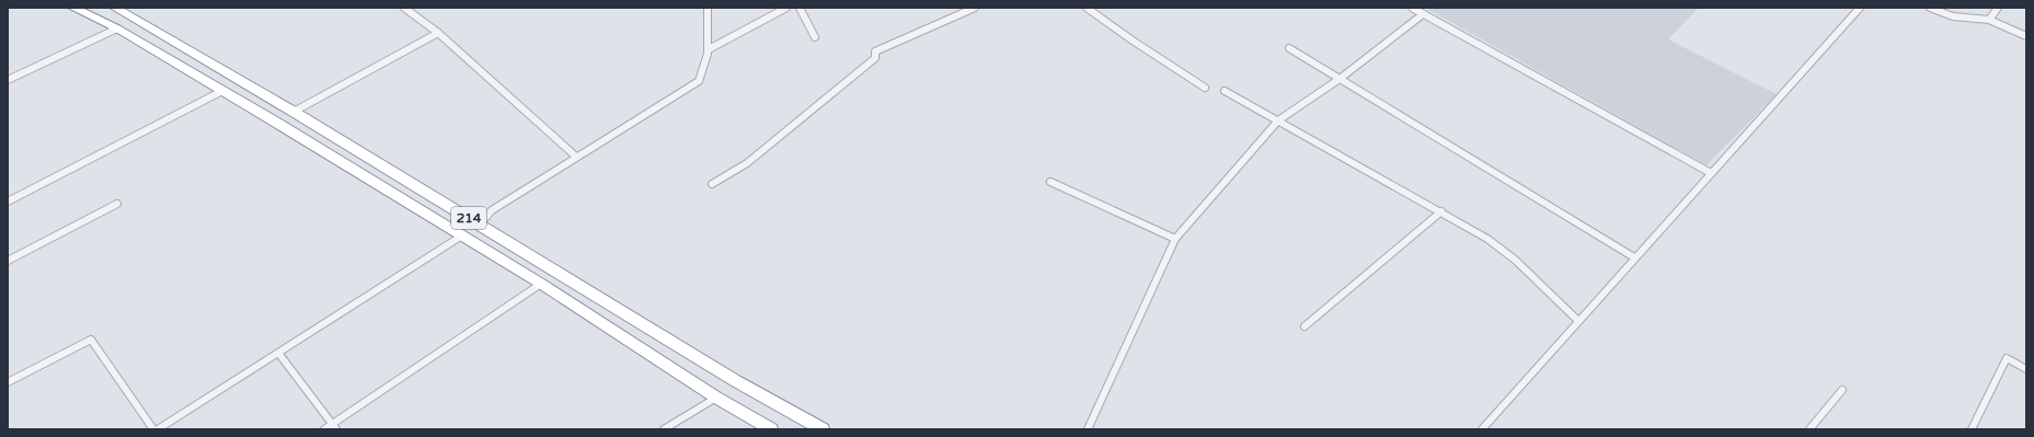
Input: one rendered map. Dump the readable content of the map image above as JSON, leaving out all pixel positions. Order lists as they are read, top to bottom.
{
  "streets": {
    "highway": ["214"]
  }
}
